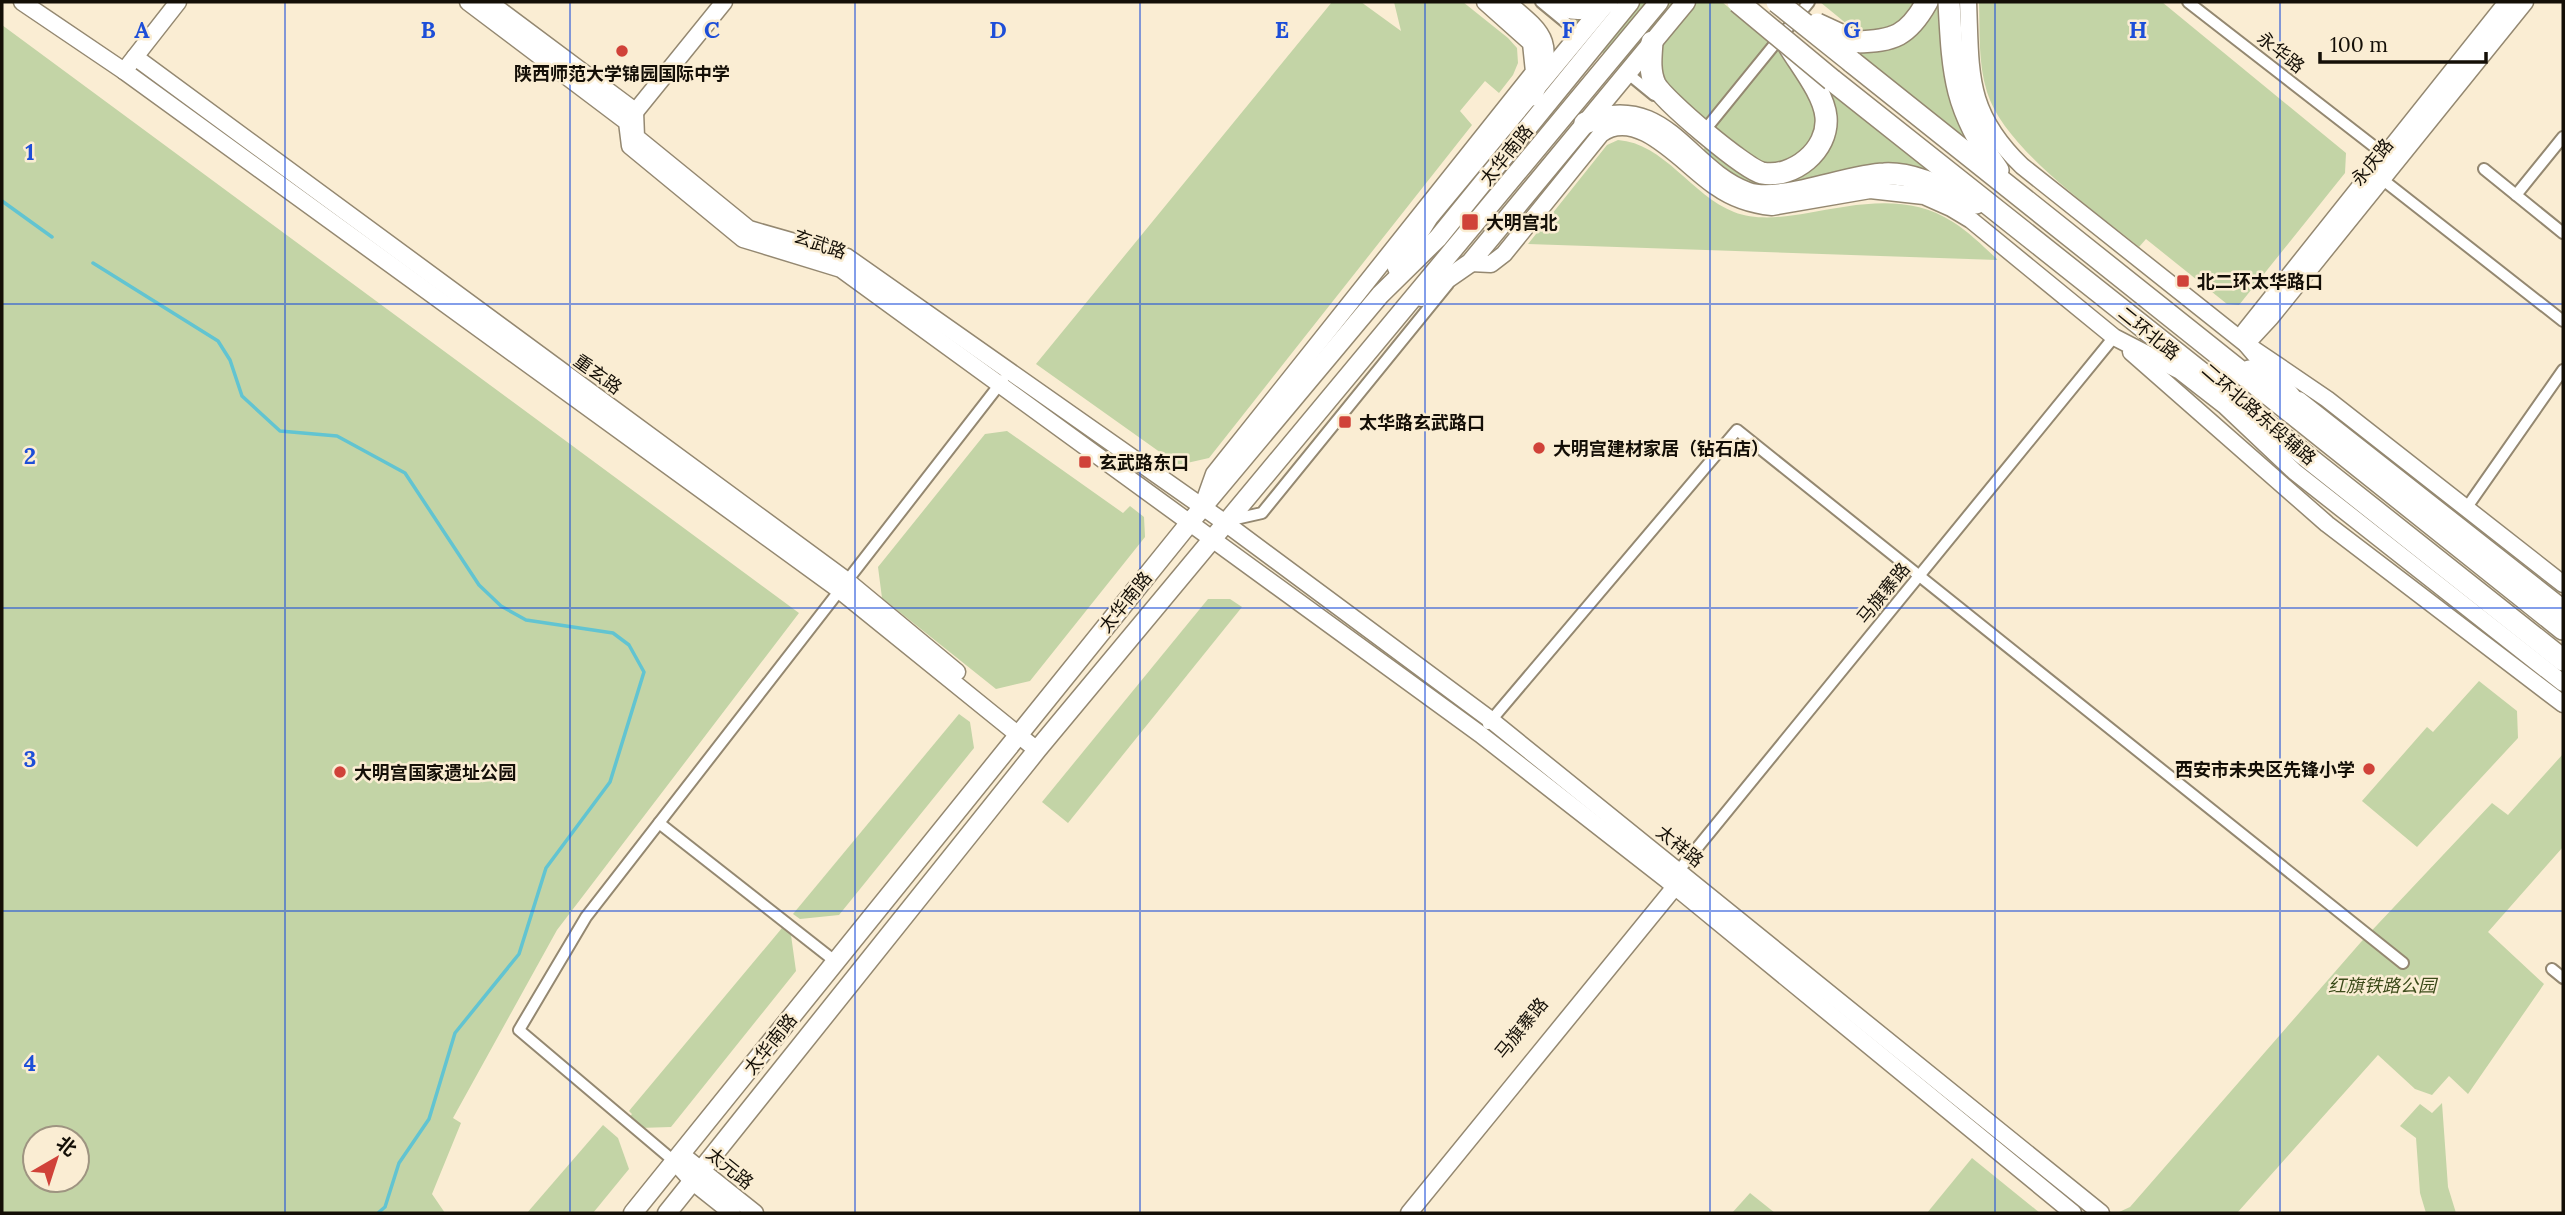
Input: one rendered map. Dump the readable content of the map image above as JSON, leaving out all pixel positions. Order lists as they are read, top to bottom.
{
  "streets": {
    "highway": ["二环北路"],
    "main road": ["太华南路"],
    "street": [
      "永华路",
      "永庆路",
      "玄武路",
      "重玄路",
      "二环北路东段辅路",
      "马旗寨路",
      "太祥路",
      "太元路"
    ]
  },
  "crossings": [
    ["永华路", "永庆路"],
    ["太华南路", "玄武路"],
    ["太华南路", "重玄路"],
    ["太华南路", "太祥路"],
    ["太华南路", "太元路"],
    ["永庆路", "二环北路东段辅路"],
    ["玄武路", "太祥路"],
    ["二环北路东段辅路", "马旗寨路"],
    ["马旗寨路", "太祥路"]
  ],
  "parks": ["红旗铁路公园"],
  "places": {
    "other": [
      "陕西师范大学锦园国际中学",
      "大明宫建材家居（钻石店）",
      "西安市未央区先锋小学",
      "大明宫国家遗址公园"
    ],
    "transit": [
      "大明宫北",
      "北二环太华路口",
      "太华路玄武路口",
      "玄武路东口"
    ]
  },
  "scale_bar": "100 m",
  "north": "top right",
  "grid": {
    "columns": [
      "A",
      "B",
      "C",
      "D",
      "E",
      "F",
      "G",
      "H"
    ],
    "rows": [
      "1",
      "2",
      "3",
      "4"
    ]
  }
}
